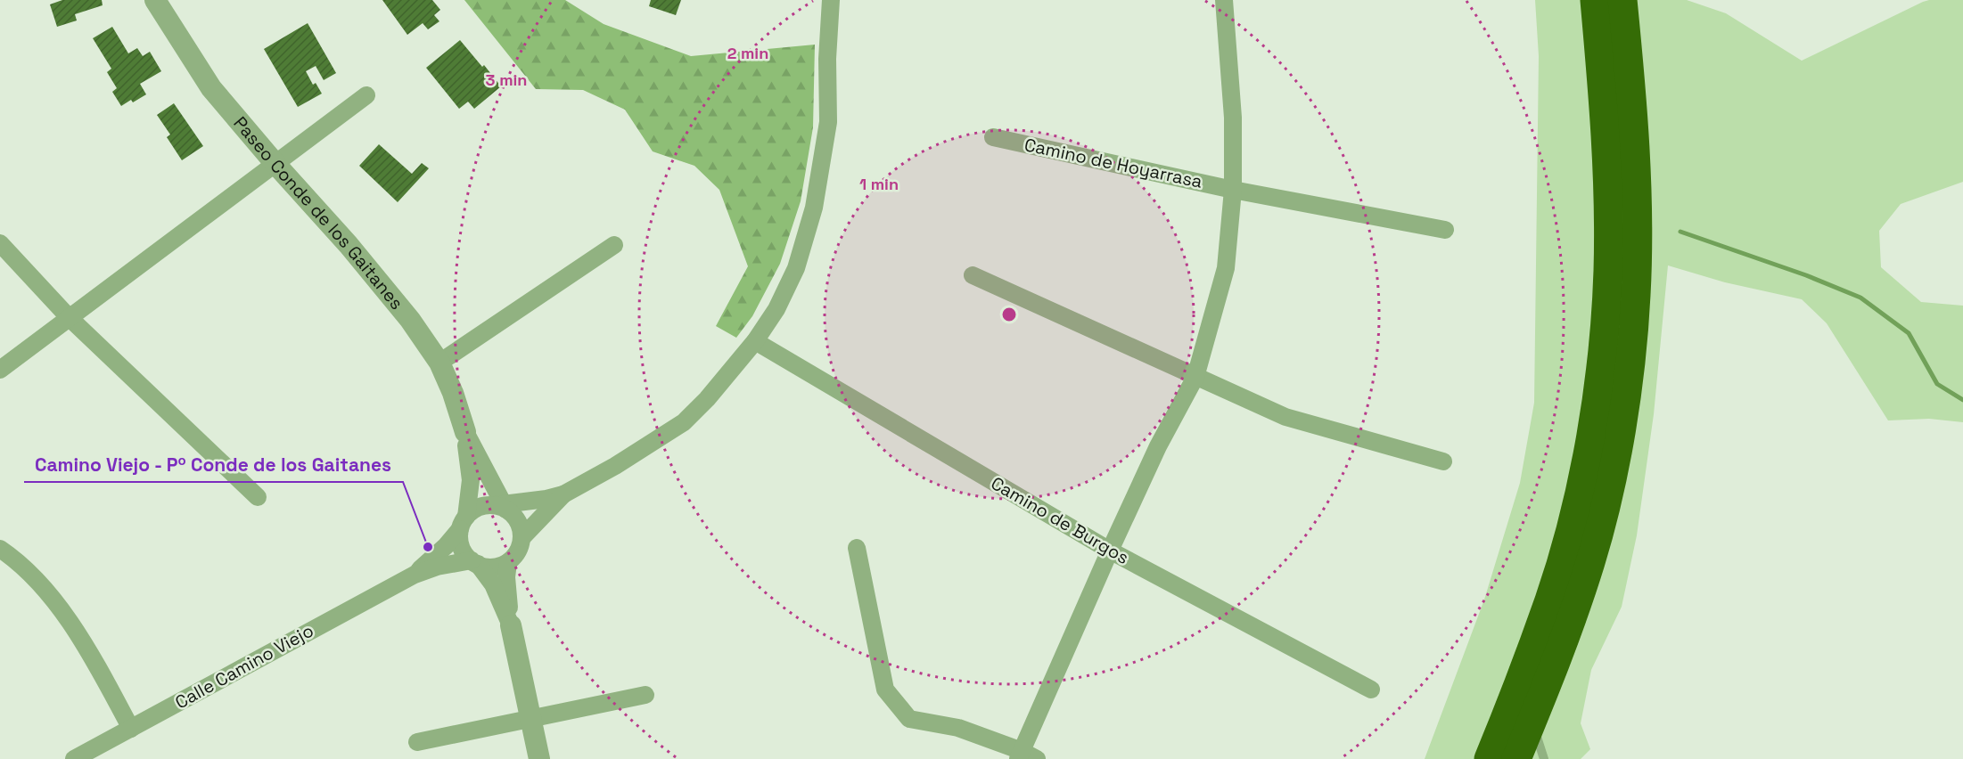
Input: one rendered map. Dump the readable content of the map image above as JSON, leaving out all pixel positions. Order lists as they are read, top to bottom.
{
  "streets": {
    "street": [
      "Camino de Hoyarrasa",
      "Paseo Conde de los Gaitanes",
      "Camino de Burgos",
      "Calle Camino Viejo"
    ]
  },
  "crossings": [
    ["Paseo Conde de los Gaitanes", "Calle Camino Viejo"]
  ],
  "places": ["Camino Viejo - Pº Conde de los Gaitanes"],
  "rings": ["2 min", "3 min", "1 min"]
}
